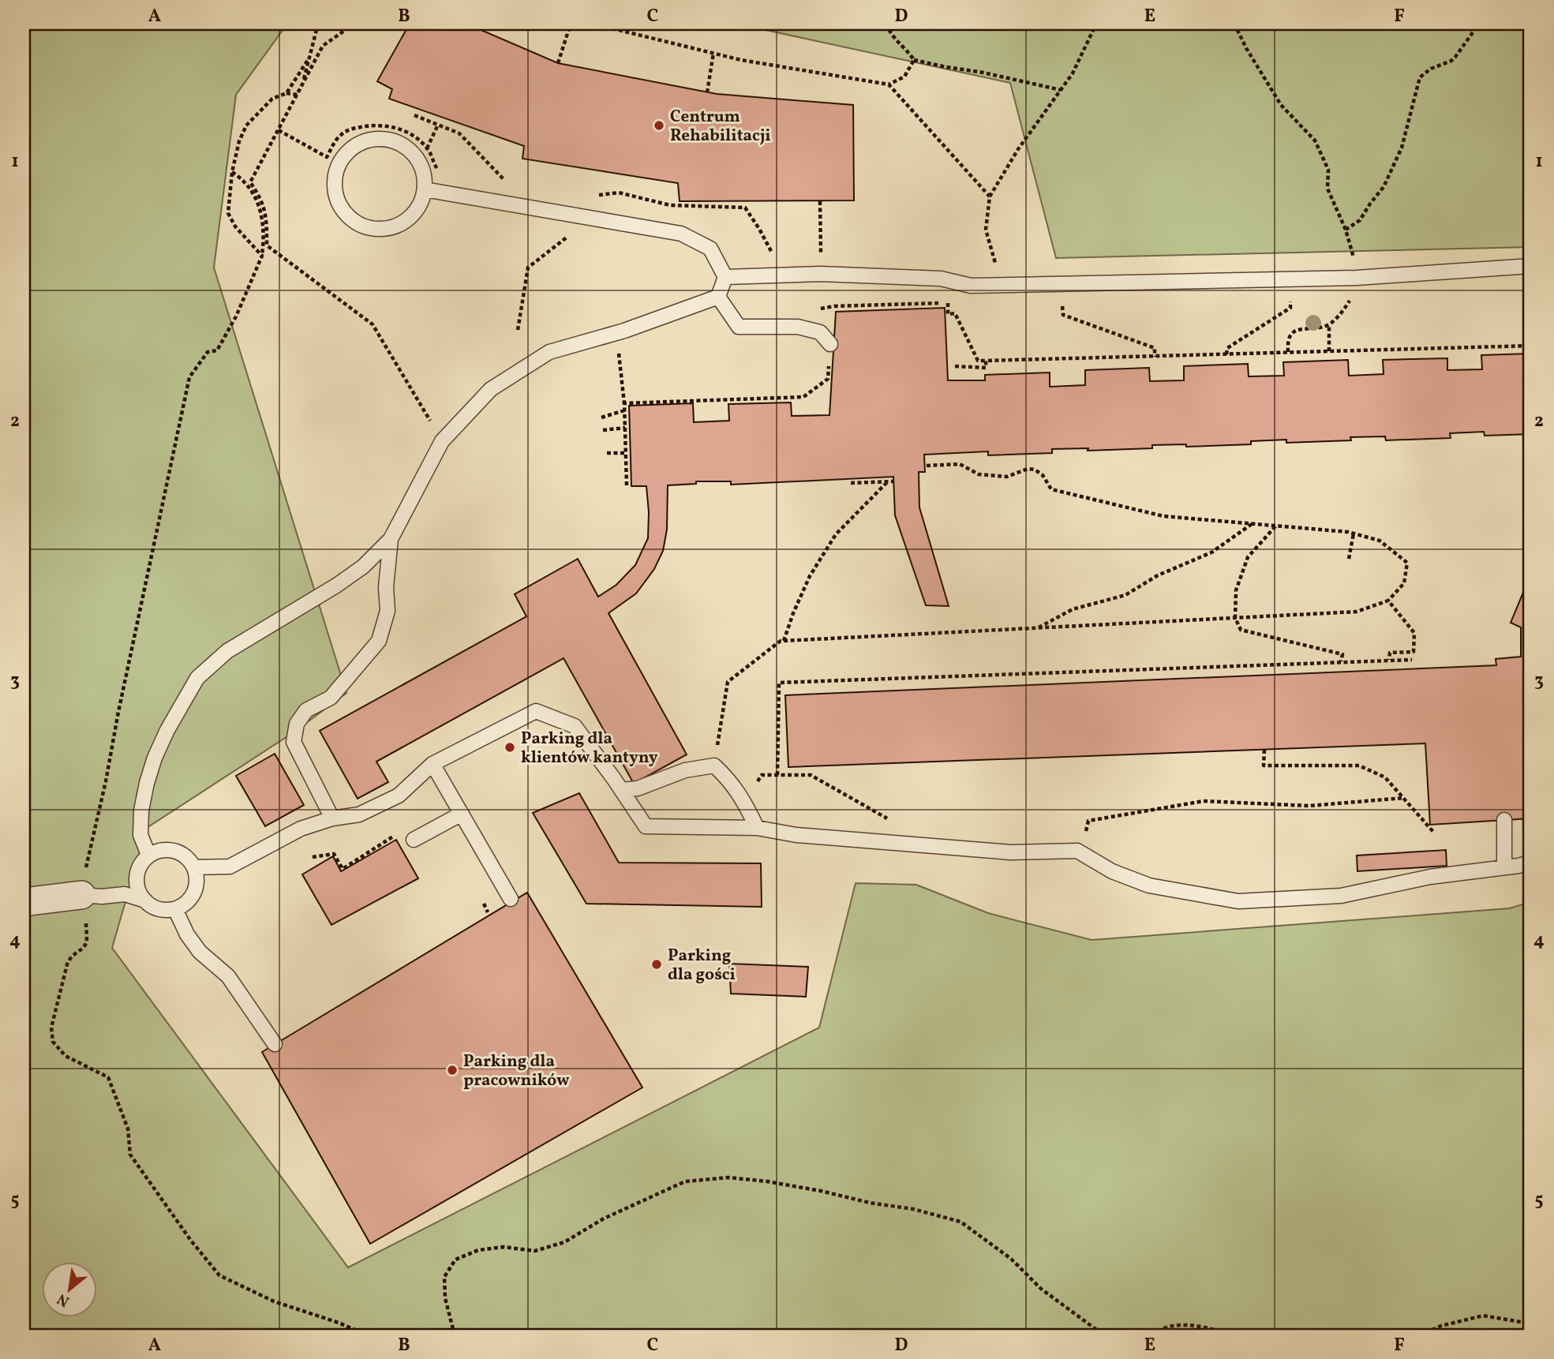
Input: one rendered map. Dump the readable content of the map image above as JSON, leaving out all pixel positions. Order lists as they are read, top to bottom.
{
  "places": [
    "Centrum Rehabilitacji",
    "Parking dla klientów kantyny",
    "Parking dla gości",
    "Parking dla pracowników"
  ],
  "north": "bottom left",
  "grid": {
    "columns": [
      "A",
      "B",
      "C",
      "D",
      "E",
      "F"
    ],
    "rows": [
      "1",
      "2",
      "3",
      "4",
      "5"
    ]
  }
}
